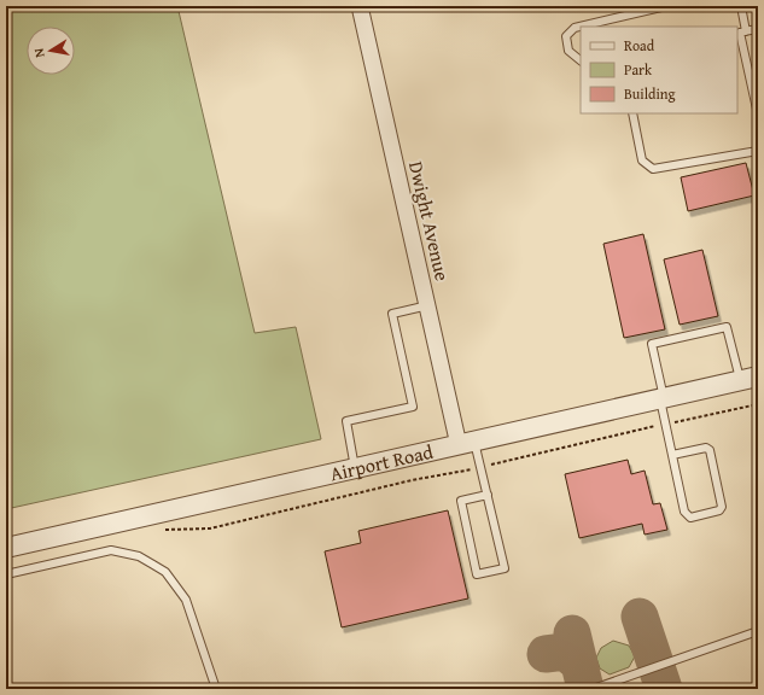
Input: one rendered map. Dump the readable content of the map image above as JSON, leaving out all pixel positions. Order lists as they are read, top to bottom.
{
  "streets": {
    "street": ["Dwight Avenue", "Airport Road"]
  },
  "crossings": [
    ["Dwight Avenue", "Airport Road"]
  ],
  "legend": ["Road", "Park", "Building"],
  "north": "left"
}
